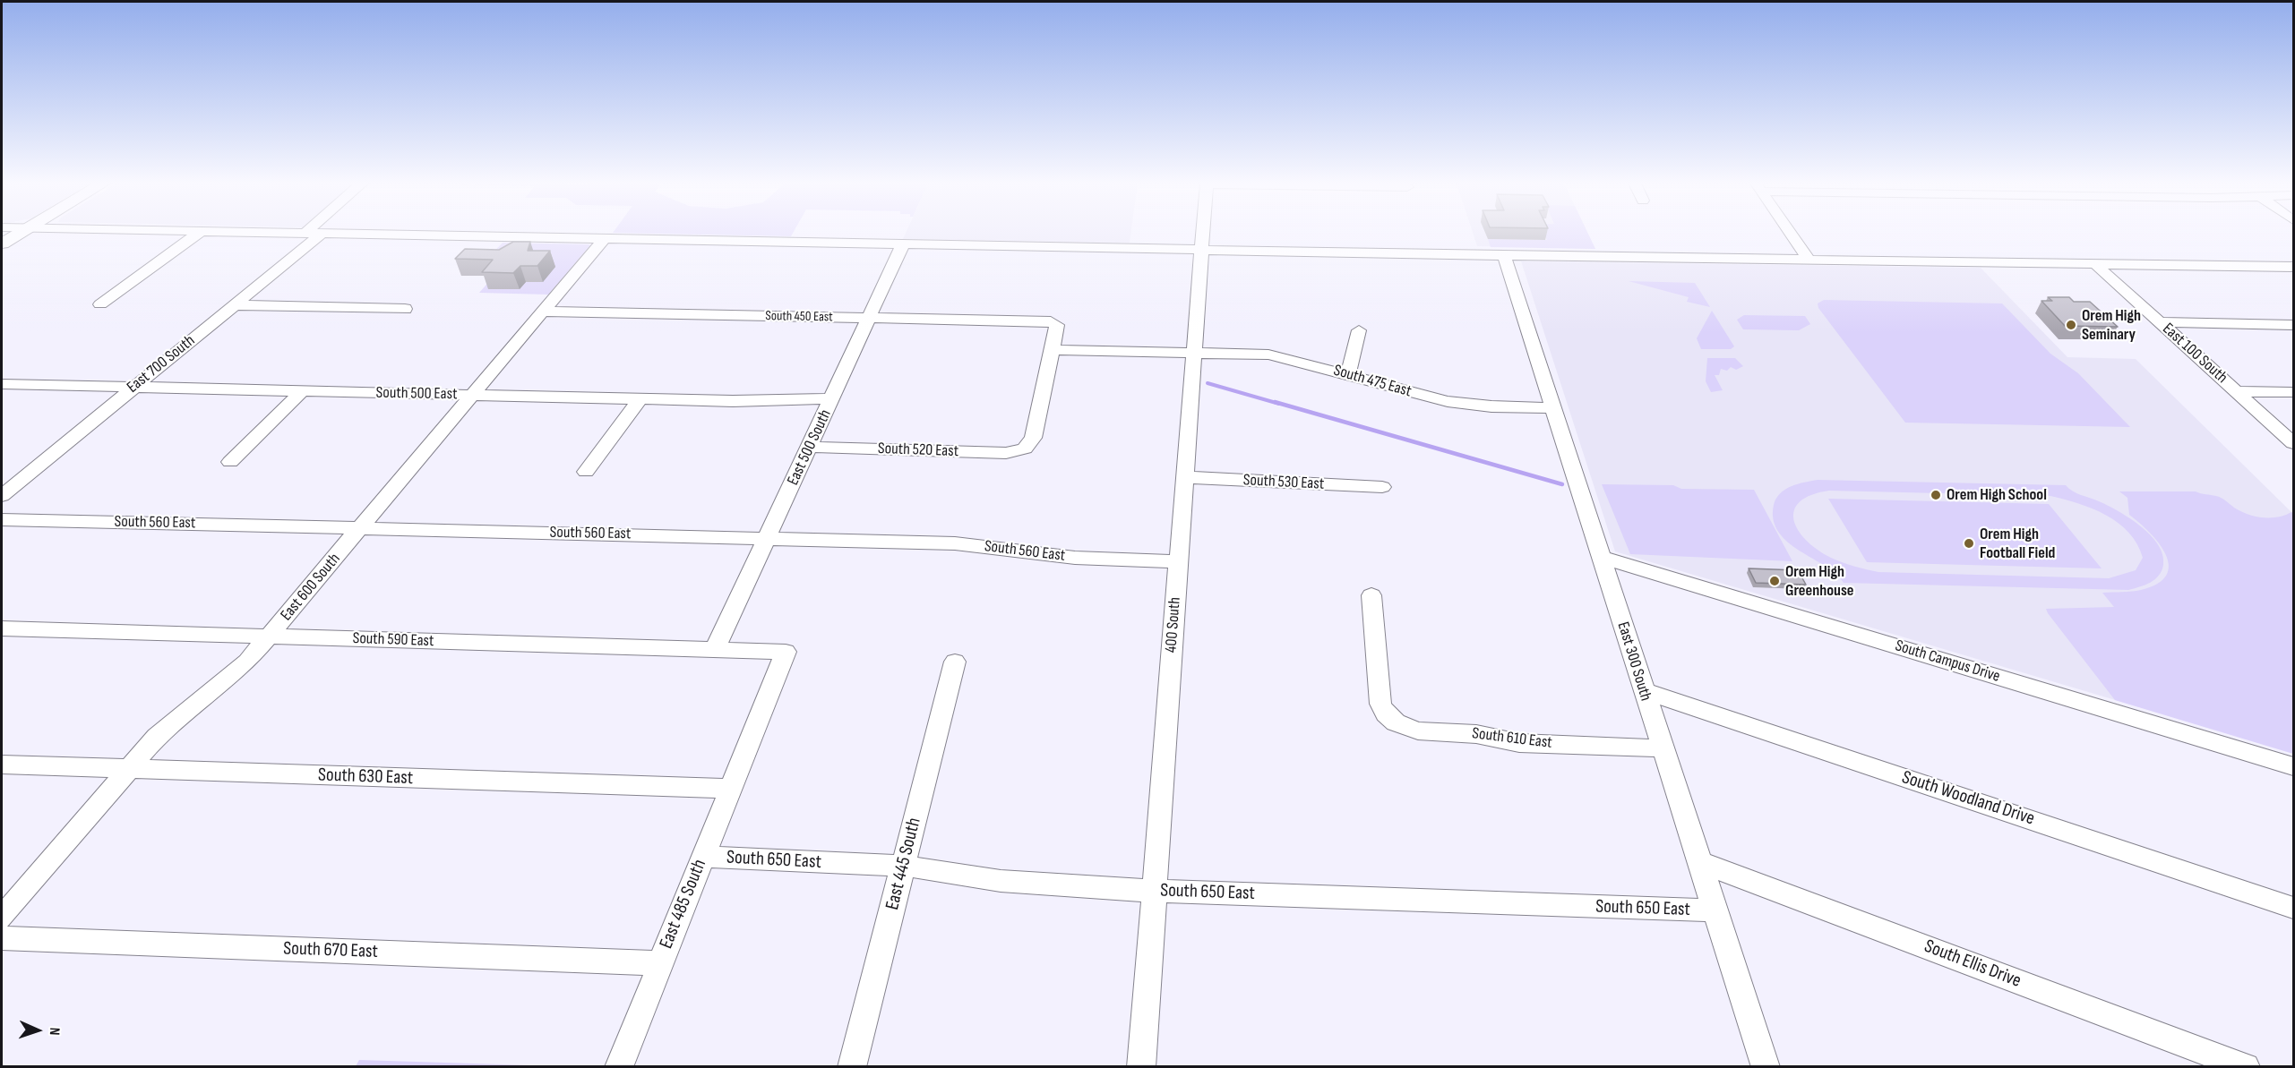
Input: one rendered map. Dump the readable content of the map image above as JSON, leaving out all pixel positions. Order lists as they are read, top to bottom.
{
  "streets": {
    "street": [
      "South 450 East",
      "East 100 South",
      "East 700 South",
      "South 475 East",
      "South 500 East",
      "East 500 South",
      "South 520 East",
      "South 530 East",
      "South 560 East",
      "East 600 South",
      "400 South",
      "South 590 East",
      "East 300 South",
      "South Campus Drive",
      "South 610 East",
      "South 630 East",
      "South Woodland Drive",
      "South 650 East",
      "East 445 South",
      "East 485 South",
      "South 670 East",
      "South Ellis Drive"
    ]
  },
  "crossings": [
    ["South 450 East", "South 475 East"],
    ["South 450 East", "East 500 South"],
    ["South 450 East", "South 520 East"],
    ["South 450 East", "East 600 South"],
    ["East 700 South", "South 500 East"],
    ["South 475 East", "South 520 East"],
    ["South 475 East", "400 South"],
    ["South 475 East", "East 300 South"],
    ["South 500 East", "East 500 South"],
    ["South 500 East", "East 600 South"],
    ["East 500 South", "South 520 East"],
    ["East 500 South", "South 560 East"],
    ["East 500 South", "South 590 East"],
    ["South 530 East", "400 South"],
    ["South 560 East", "East 600 South"],
    ["South 560 East", "400 South"],
    ["East 600 South", "South 590 East"],
    ["East 600 South", "South 630 East"],
    ["400 South", "South 650 East"],
    ["South 590 East", "East 485 South"],
    ["East 300 South", "South Campus Drive"],
    ["East 300 South", "South 610 East"],
    ["East 300 South", "South Woodland Drive"],
    ["East 300 South", "South 650 East"],
    ["East 300 South", "South Ellis Drive"],
    ["South 630 East", "East 485 South"],
    ["South 650 East", "East 445 South"],
    ["South 650 East", "East 485 South"],
    ["East 485 South", "South 670 East"]
  ],
  "places": [
    "Orem High Seminary",
    "Orem High School",
    "Orem High Football Field",
    "Orem High Greenhouse"
  ],
  "north": "right"
}
